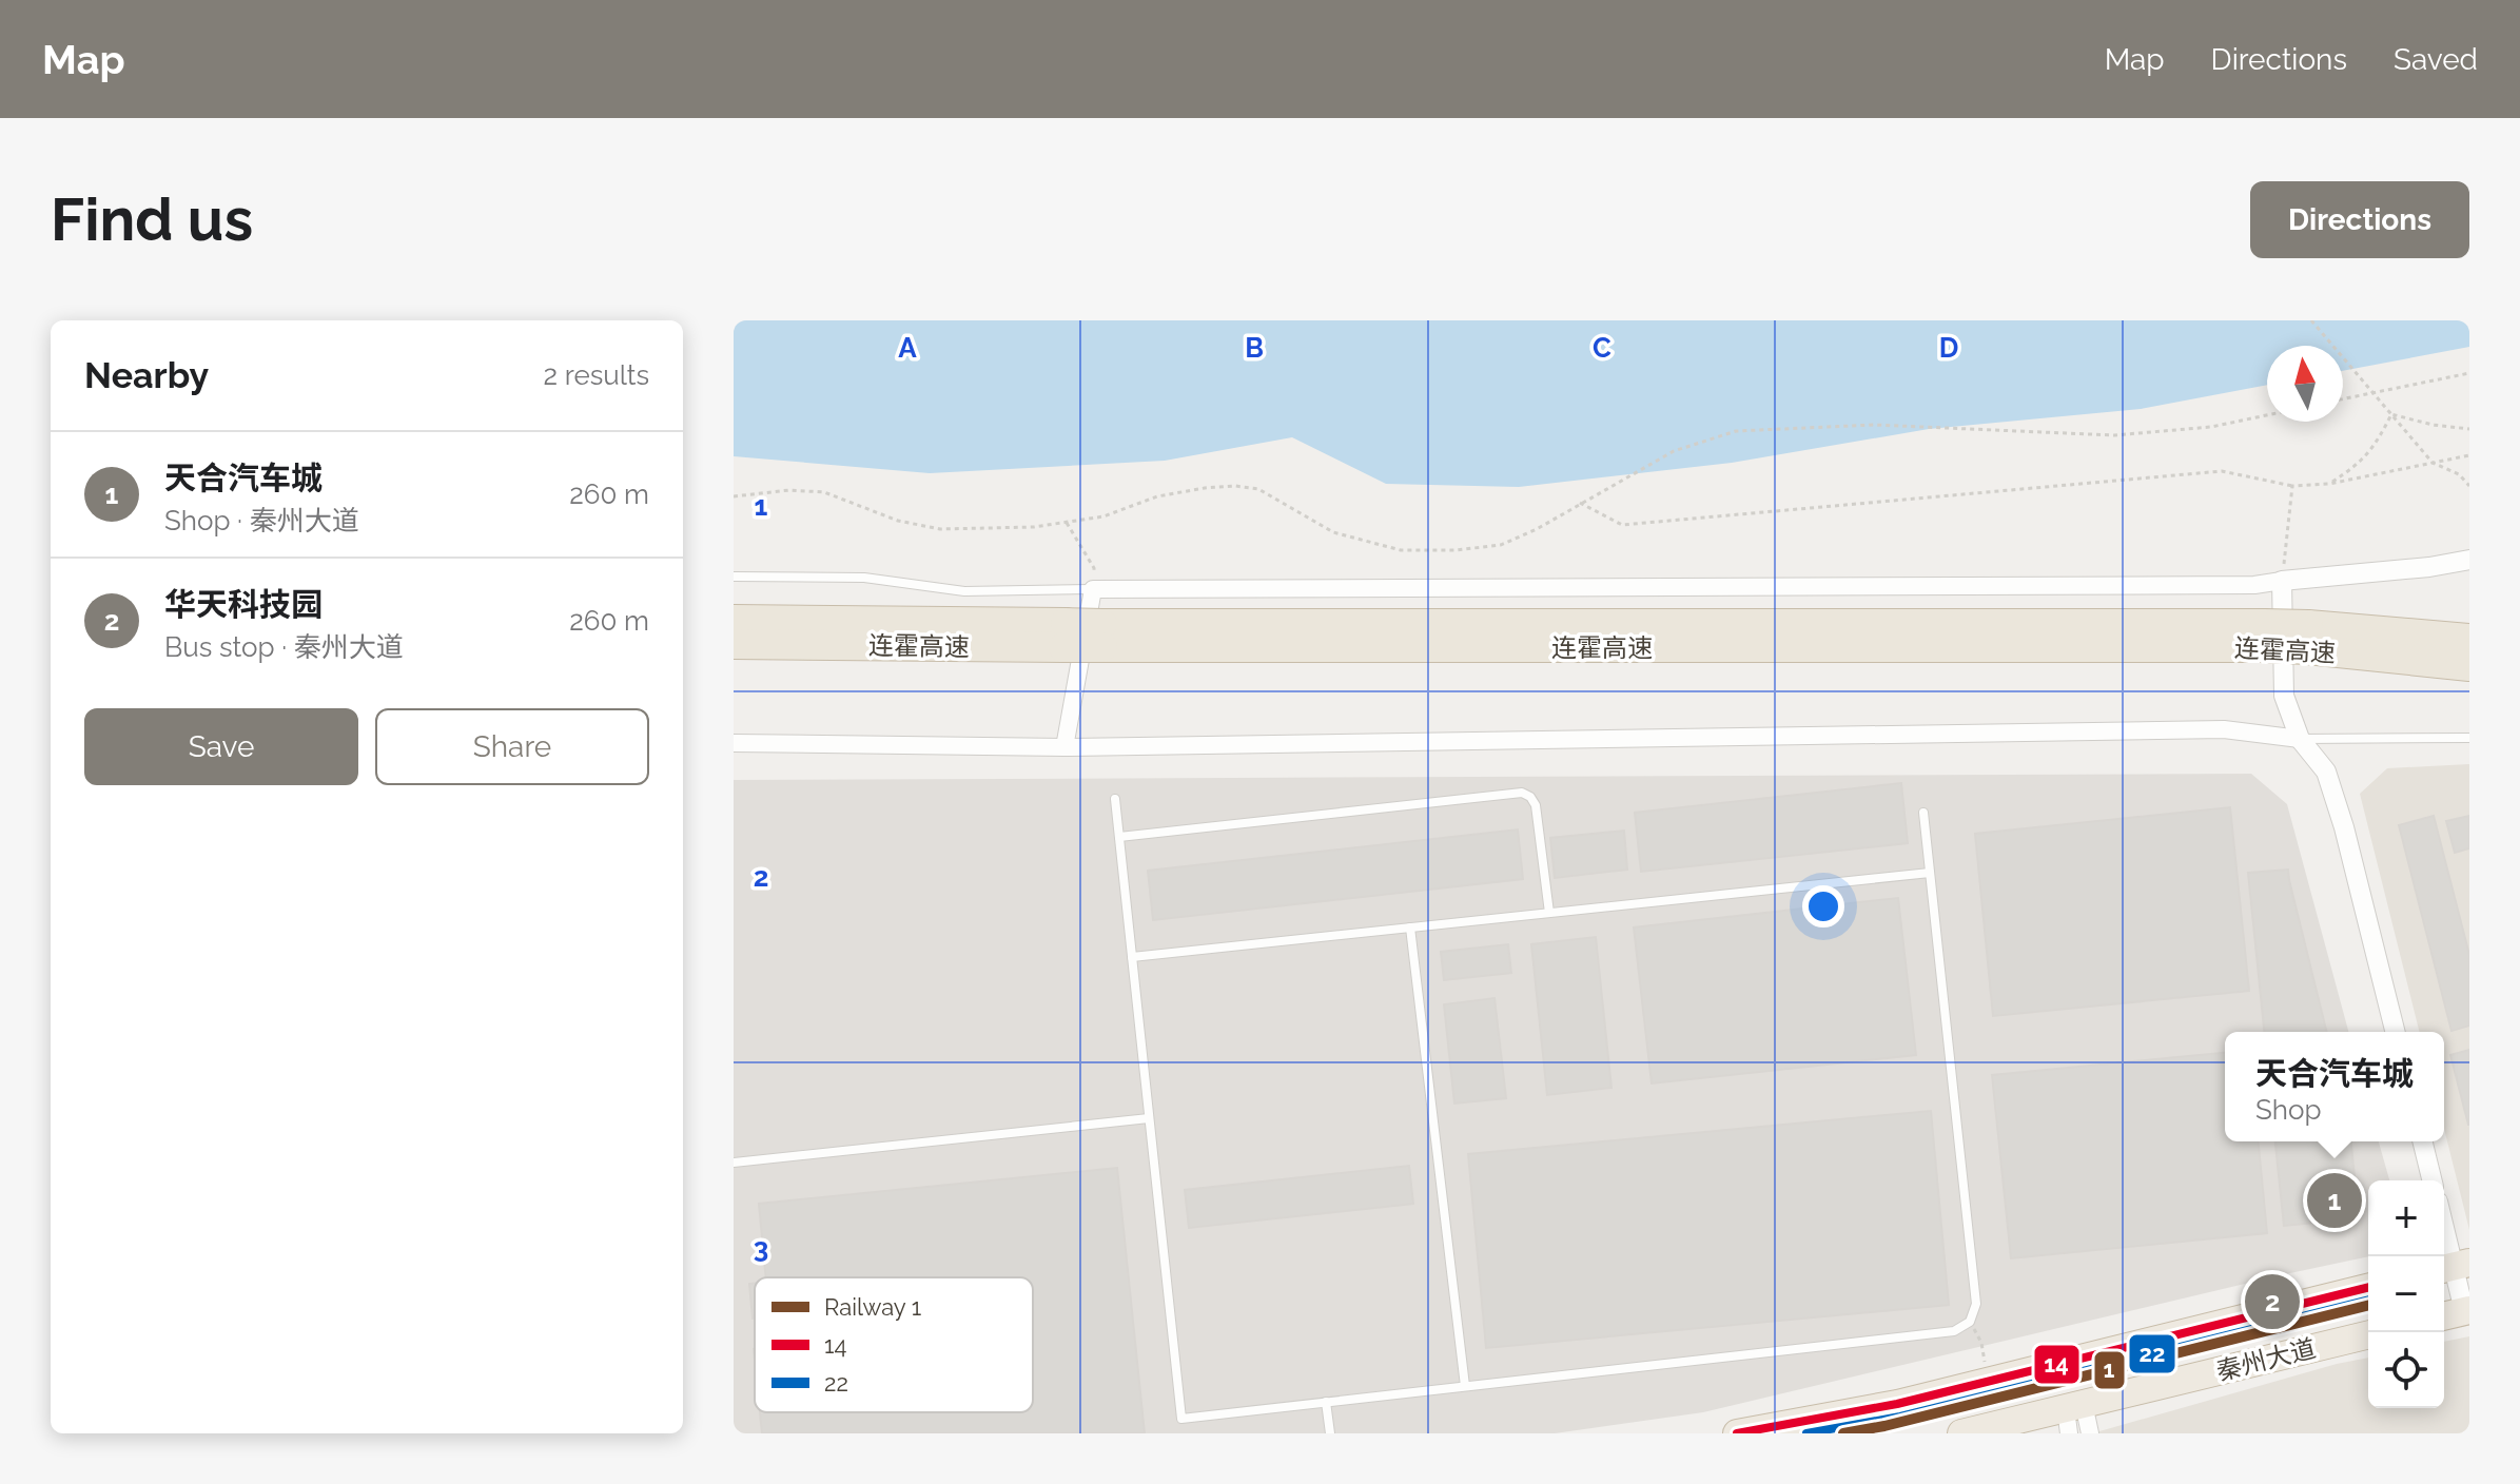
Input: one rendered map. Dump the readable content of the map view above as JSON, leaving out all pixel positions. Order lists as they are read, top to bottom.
{
  "streets": {
    "highway": ["连霍高速", "秦州大道"]
  },
  "lines": ["transit line 14", "transit line 22", "rail line 1"],
  "legend": ["Railway 1", "14", "22"],
  "north": "top",
  "page": {
    "header": "Map",
    "nav": ["Map", "Directions", "Saved"],
    "buttons": [
      "Directions",
      ["Save", "Share"]
    ],
    "title": "Find us",
    "heading": ["Nearby", "2 results"],
    "list": [
      {
        "mark": "1",
        "name": "天合汽车城",
        "note": "Shop · 秦州大道",
        "value": "260 m"
      },
      {
        "mark": "2",
        "name": "华天科技园",
        "note": "Bus stop · 秦州大道",
        "value": "260 m"
      }
    ],
    "popup": ["天合汽车城", "Shop"],
    "pins": ["1", "2"],
    "map_buttons": ["+", "−"]
  },
  "grid": {
    "columns": [
      "A",
      "B",
      "C",
      "D"
    ],
    "rows": ["1", "2", "3"]
  }
}
